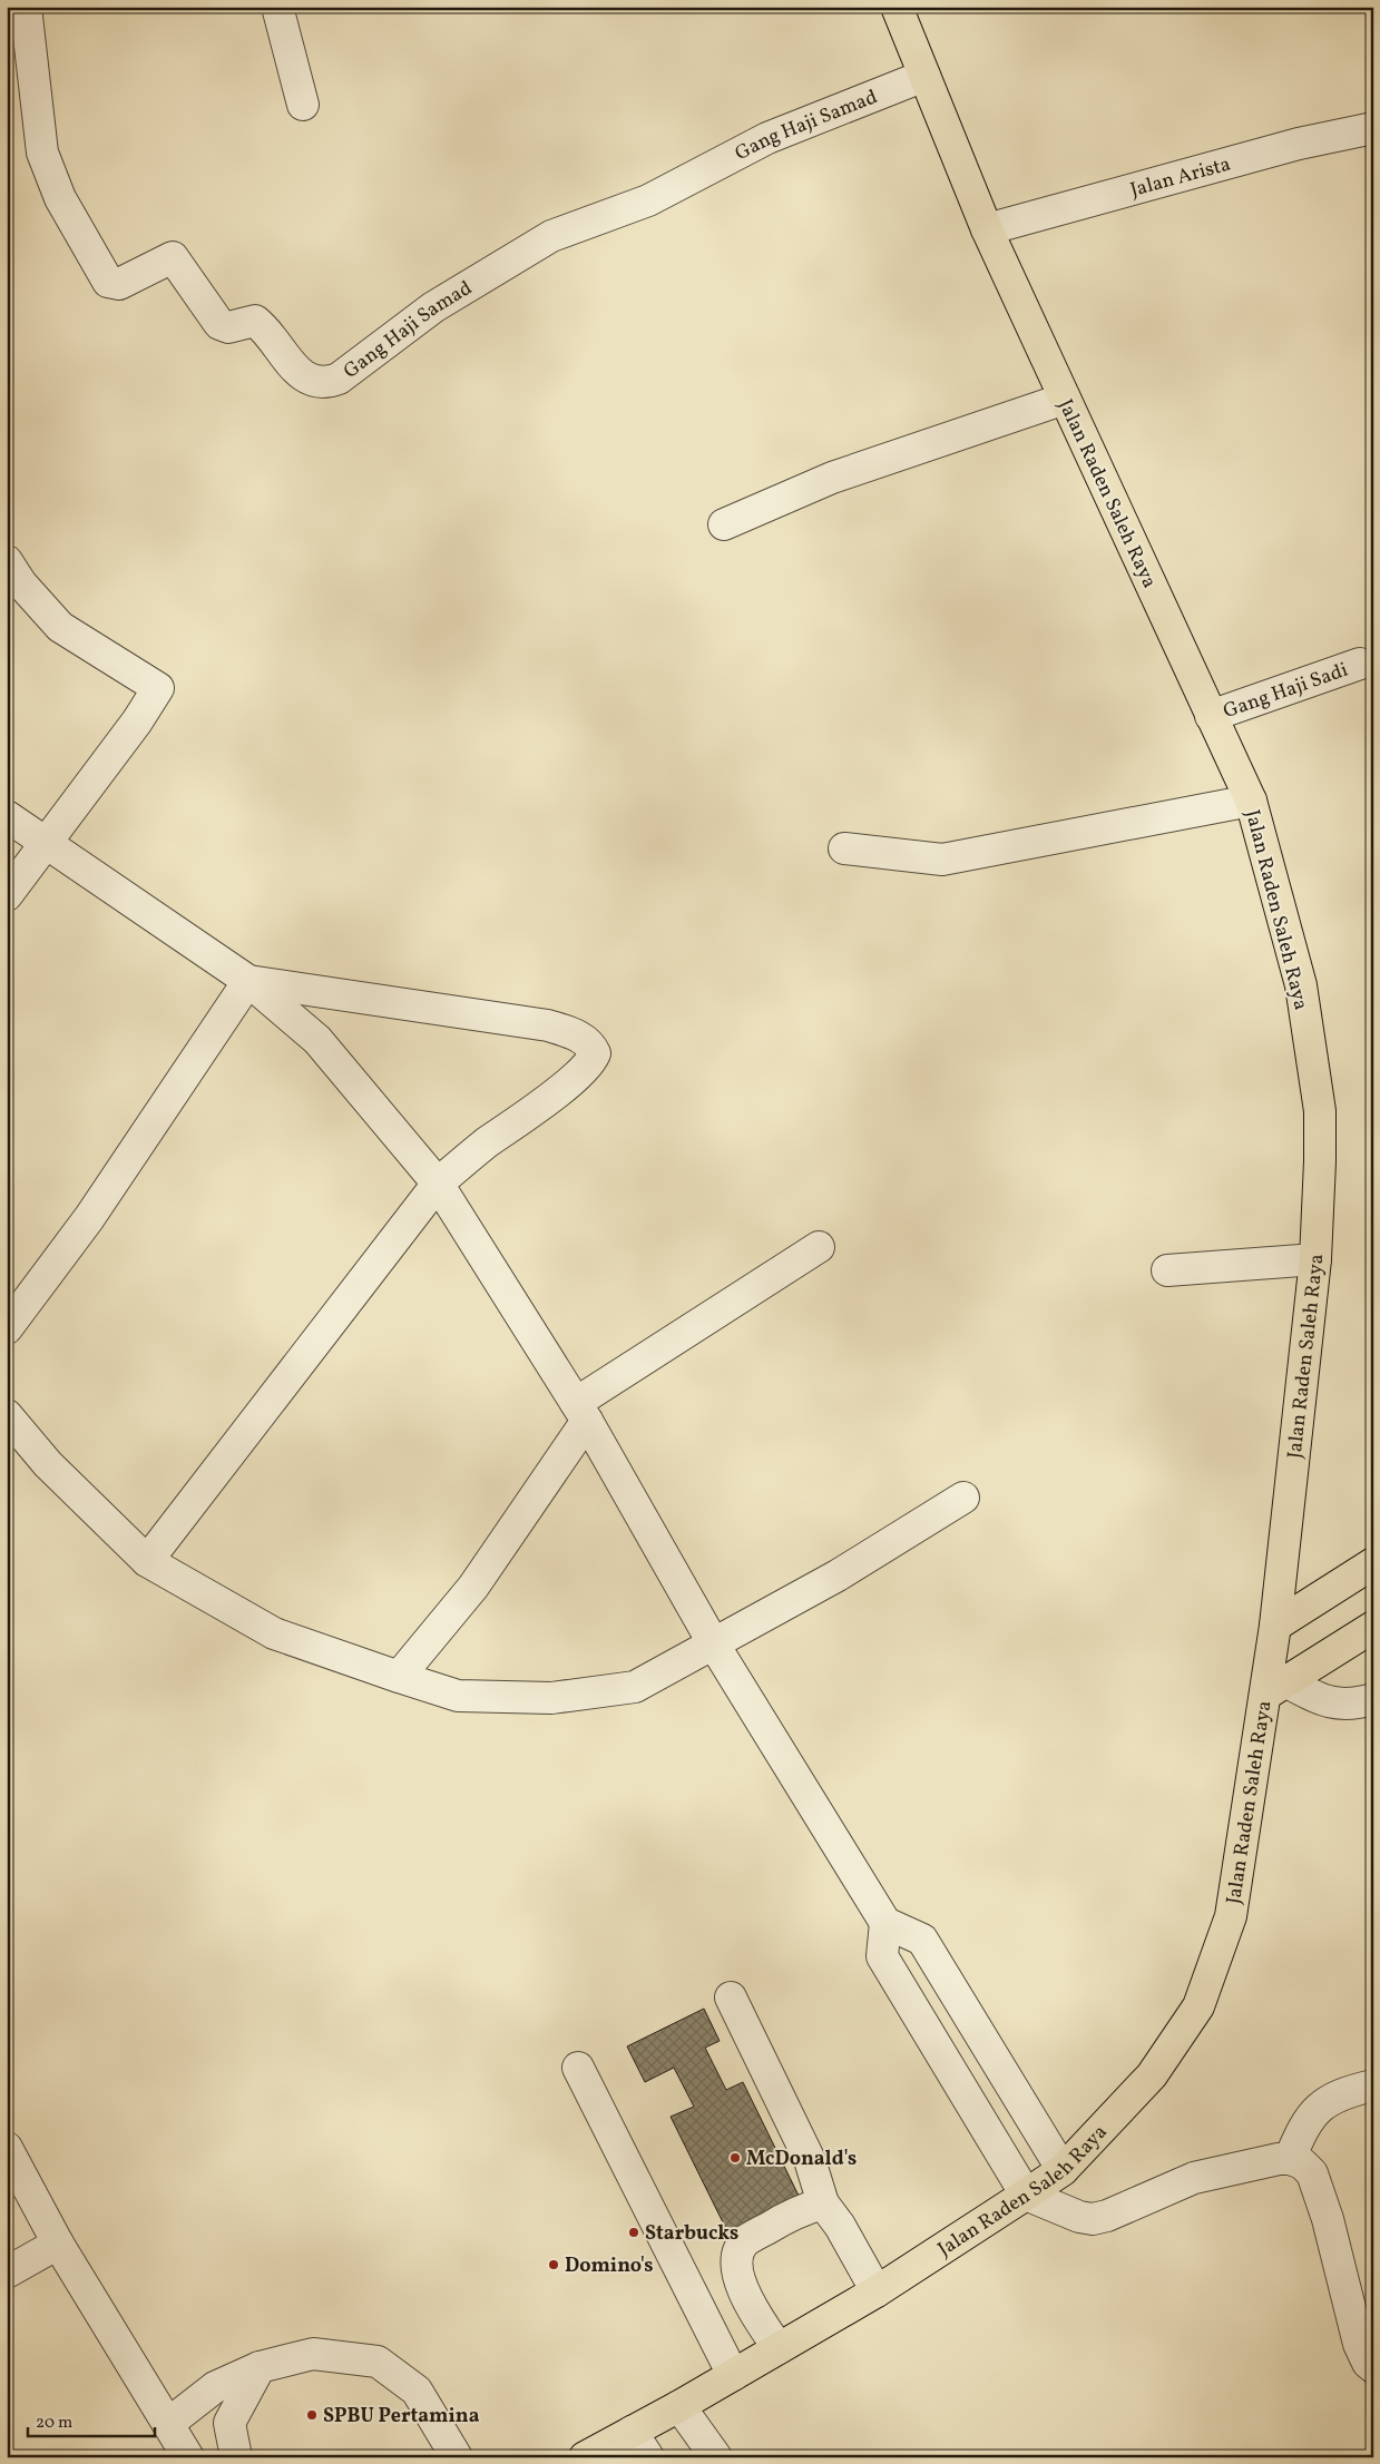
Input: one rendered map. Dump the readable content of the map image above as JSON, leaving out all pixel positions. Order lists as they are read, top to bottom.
{
  "streets": {
    "main road": ["Jalan Raden Saleh Raya"],
    "street": ["Gang Haji Samad", "Jalan Arista", "Gang Haji Sadi"]
  },
  "crossings": [
    ["Gang Haji Samad", "Jalan Raden Saleh Raya"],
    ["Jalan Arista", "Jalan Raden Saleh Raya"],
    ["Jalan Raden Saleh Raya", "Gang Haji Sadi"]
  ],
  "places": [
    "McDonald's",
    "Starbucks",
    "Domino's",
    "SPBU Pertamina"
  ],
  "scale_bar": "20 m"
}
